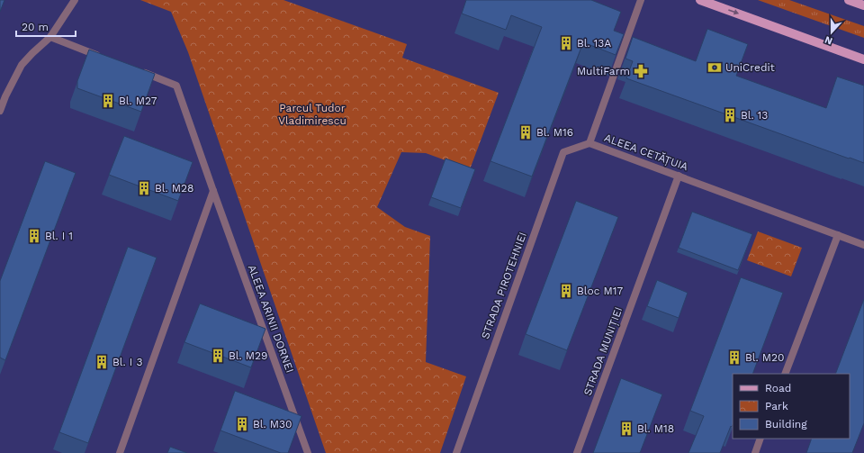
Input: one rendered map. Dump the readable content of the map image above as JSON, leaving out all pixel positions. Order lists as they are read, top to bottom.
{
  "streets": {
    "street": [
      "ALEEA CETĂȚUIA",
      "STRADA PIROTEHNIEI",
      "ALEEA ARINII DORNEI",
      "STRADA MUNIȚIEI"
    ]
  },
  "crossings": [
    ["ALEEA CETĂȚUIA", "STRADA PIROTEHNIEI"],
    ["ALEEA CETĂȚUIA", "STRADA MUNIȚIEI"]
  ],
  "parks": ["Parcul Tudor Vladimirescu"],
  "places": {
    "building": [
      "Bl. 13A",
      "Bl. M27",
      "Bl. 13",
      "Bl. M16",
      "Bl. M28",
      "Bl. I 1",
      "Bloc M17",
      "Bl. M29",
      "Bl. M20",
      "Bl. I 3",
      "Bl. M30",
      "Bl. M18"
    ],
    "bank": ["UniCredit"],
    "pharmacy": ["MultiFarm"]
  },
  "legend": ["Road", "Park", "Building"],
  "scale_bar": "20 m",
  "north": "bottom"
}
